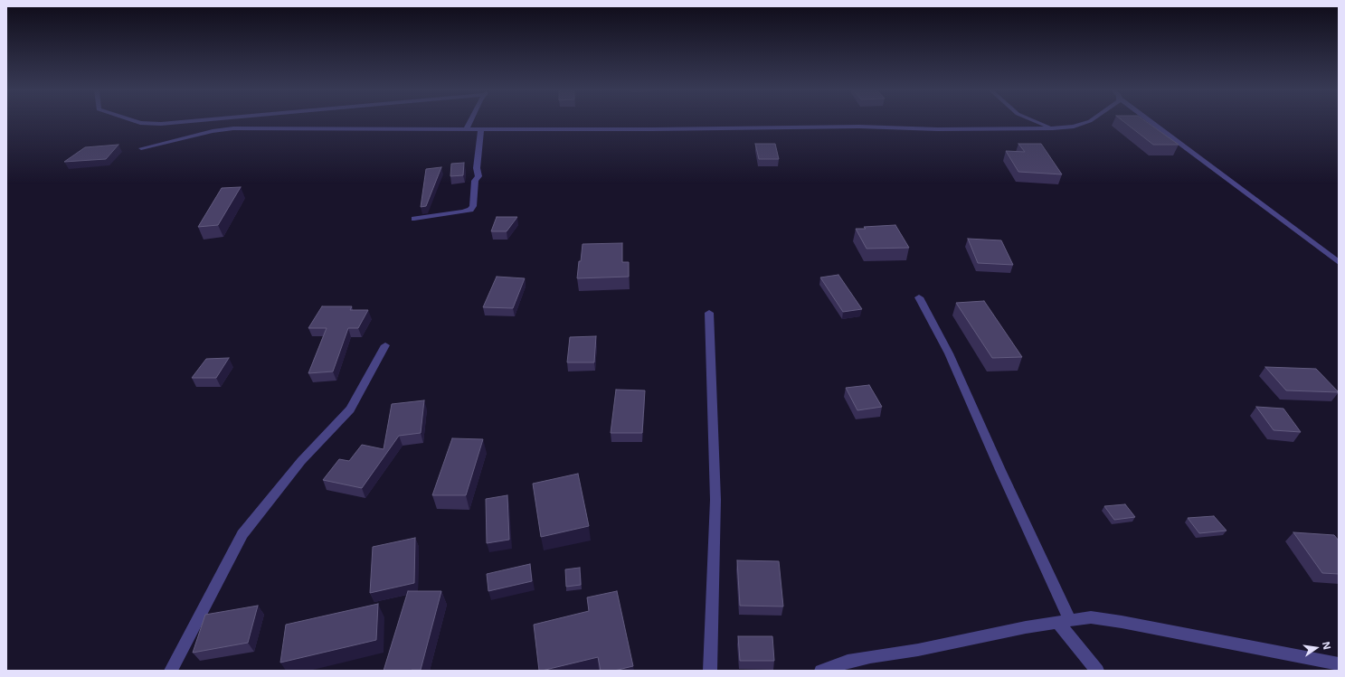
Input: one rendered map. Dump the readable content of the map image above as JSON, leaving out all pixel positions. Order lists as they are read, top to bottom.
{
  "north": "right"
}
